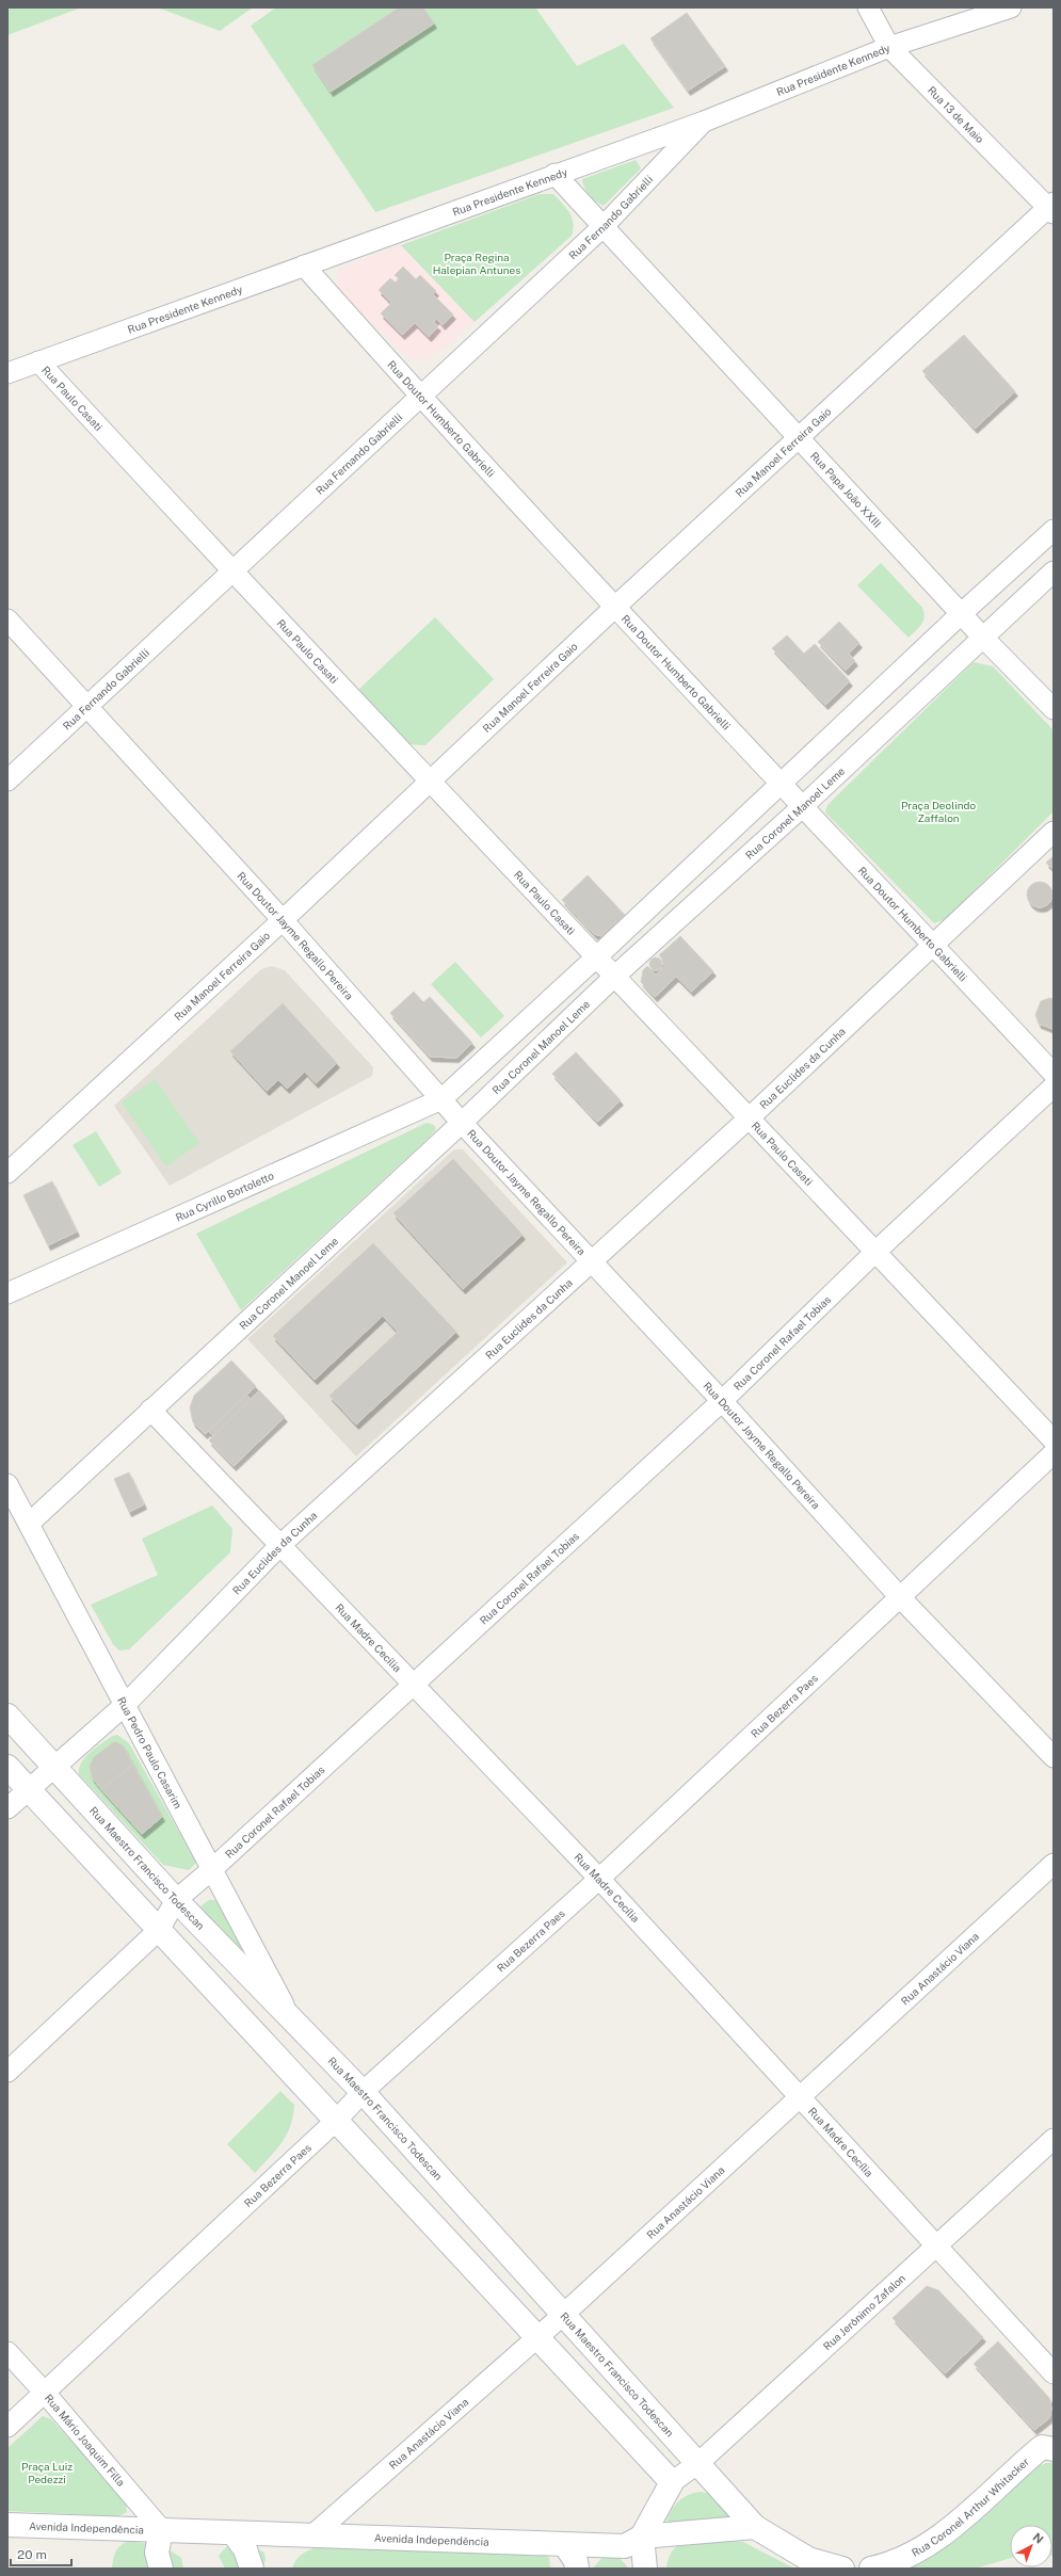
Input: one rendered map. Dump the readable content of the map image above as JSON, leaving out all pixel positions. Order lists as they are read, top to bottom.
{
  "streets": {
    "main road": ["Rua Maestro Francisco Todescan", "Rua Coronel Arthur Whitacker", "Avenida Independência"],
    "street": [
      "Rua Presidente Kennedy",
      "Rua 13 de Maio",
      "Rua Fernando Gabrielli",
      "Rua Paulo Casati",
      "Rua Doutor Humberto Gabrielli",
      "Rua Manoel Ferreira Gaio",
      "Rua Papa João XXIII",
      "Rua Coronel Manoel Leme",
      "Rua Doutor Jayme Regallo Pereira",
      "Rua Euclides da Cunha",
      "Rua Cyrillo Bortoletto",
      "Rua Coronel Rafael Tobias",
      "Rua Madre Cecília",
      "Rua Bezerra Paes",
      "Rua Pedro Paulo Casarim",
      "Rua Anastácio Viana",
      "Rua Jerônimo Zafalon",
      "Rua Mário Joaquim Filla"
    ]
  },
  "crossings": [
    ["Rua Presidente Kennedy", "Rua 13 de Maio"],
    ["Rua Presidente Kennedy", "Rua Fernando Gabrielli"],
    ["Rua Presidente Kennedy", "Rua Paulo Casati"],
    ["Rua Presidente Kennedy", "Rua Doutor Humberto Gabrielli"],
    ["Rua Presidente Kennedy", "Rua Papa João XXIII"],
    ["Rua 13 de Maio", "Rua Manoel Ferreira Gaio"],
    ["Rua Fernando Gabrielli", "Rua Paulo Casati"],
    ["Rua Fernando Gabrielli", "Rua Doutor Humberto Gabrielli"],
    ["Rua Fernando Gabrielli", "Rua Papa João XXIII"],
    ["Rua Fernando Gabrielli", "Rua Doutor Jayme Regallo Pereira"],
    ["Rua Paulo Casati", "Rua Manoel Ferreira Gaio"],
    ["Rua Paulo Casati", "Rua Coronel Manoel Leme"],
    ["Rua Paulo Casati", "Rua Euclides da Cunha"],
    ["Rua Paulo Casati", "Rua Coronel Rafael Tobias"],
    ["Rua Doutor Humberto Gabrielli", "Rua Manoel Ferreira Gaio"],
    ["Rua Doutor Humberto Gabrielli", "Rua Coronel Manoel Leme"],
    ["Rua Doutor Humberto Gabrielli", "Rua Euclides da Cunha"],
    ["Rua Manoel Ferreira Gaio", "Rua Papa João XXIII"],
    ["Rua Manoel Ferreira Gaio", "Rua Doutor Jayme Regallo Pereira"],
    ["Rua Papa João XXIII", "Rua Coronel Manoel Leme"],
    ["Rua Coronel Manoel Leme", "Rua Doutor Jayme Regallo Pereira"],
    ["Rua Coronel Manoel Leme", "Rua Madre Cecília"],
    ["Rua Coronel Manoel Leme", "Rua Pedro Paulo Casarim"],
    ["Rua Doutor Jayme Regallo Pereira", "Rua Euclides da Cunha"],
    ["Rua Doutor Jayme Regallo Pereira", "Rua Cyrillo Bortoletto"],
    ["Rua Doutor Jayme Regallo Pereira", "Rua Coronel Rafael Tobias"],
    ["Rua Doutor Jayme Regallo Pereira", "Rua Bezerra Paes"],
    ["Rua Euclides da Cunha", "Rua Madre Cecília"],
    ["Rua Euclides da Cunha", "Rua Pedro Paulo Casarim"],
    ["Rua Euclides da Cunha", "Rua Maestro Francisco Todescan"],
    ["Rua Coronel Rafael Tobias", "Rua Madre Cecília"],
    ["Rua Coronel Rafael Tobias", "Rua Pedro Paulo Casarim"],
    ["Rua Coronel Rafael Tobias", "Rua Maestro Francisco Todescan"],
    ["Rua Madre Cecília", "Rua Bezerra Paes"],
    ["Rua Madre Cecília", "Rua Anastácio Viana"],
    ["Rua Madre Cecília", "Rua Jerônimo Zafalon"],
    ["Rua Bezerra Paes", "Rua Maestro Francisco Todescan"],
    ["Rua Bezerra Paes", "Rua Mário Joaquim Filla"],
    ["Rua Pedro Paulo Casarim", "Rua Maestro Francisco Todescan"],
    ["Rua Maestro Francisco Todescan", "Rua Anastácio Viana"],
    ["Rua Maestro Francisco Todescan", "Rua Jerônimo Zafalon"],
    ["Rua Maestro Francisco Todescan", "Avenida Independência"],
    ["Rua Anastácio Viana", "Avenida Independência"],
    ["Rua Mário Joaquim Filla", "Avenida Independência"]
  ],
  "parks": ["Praça Regina Halepian Antunes", "Praça Deolindo Zaffalon", "Praça Luiz Pedezzi"],
  "scale_bar": "20 m",
  "north": "top right"
}
